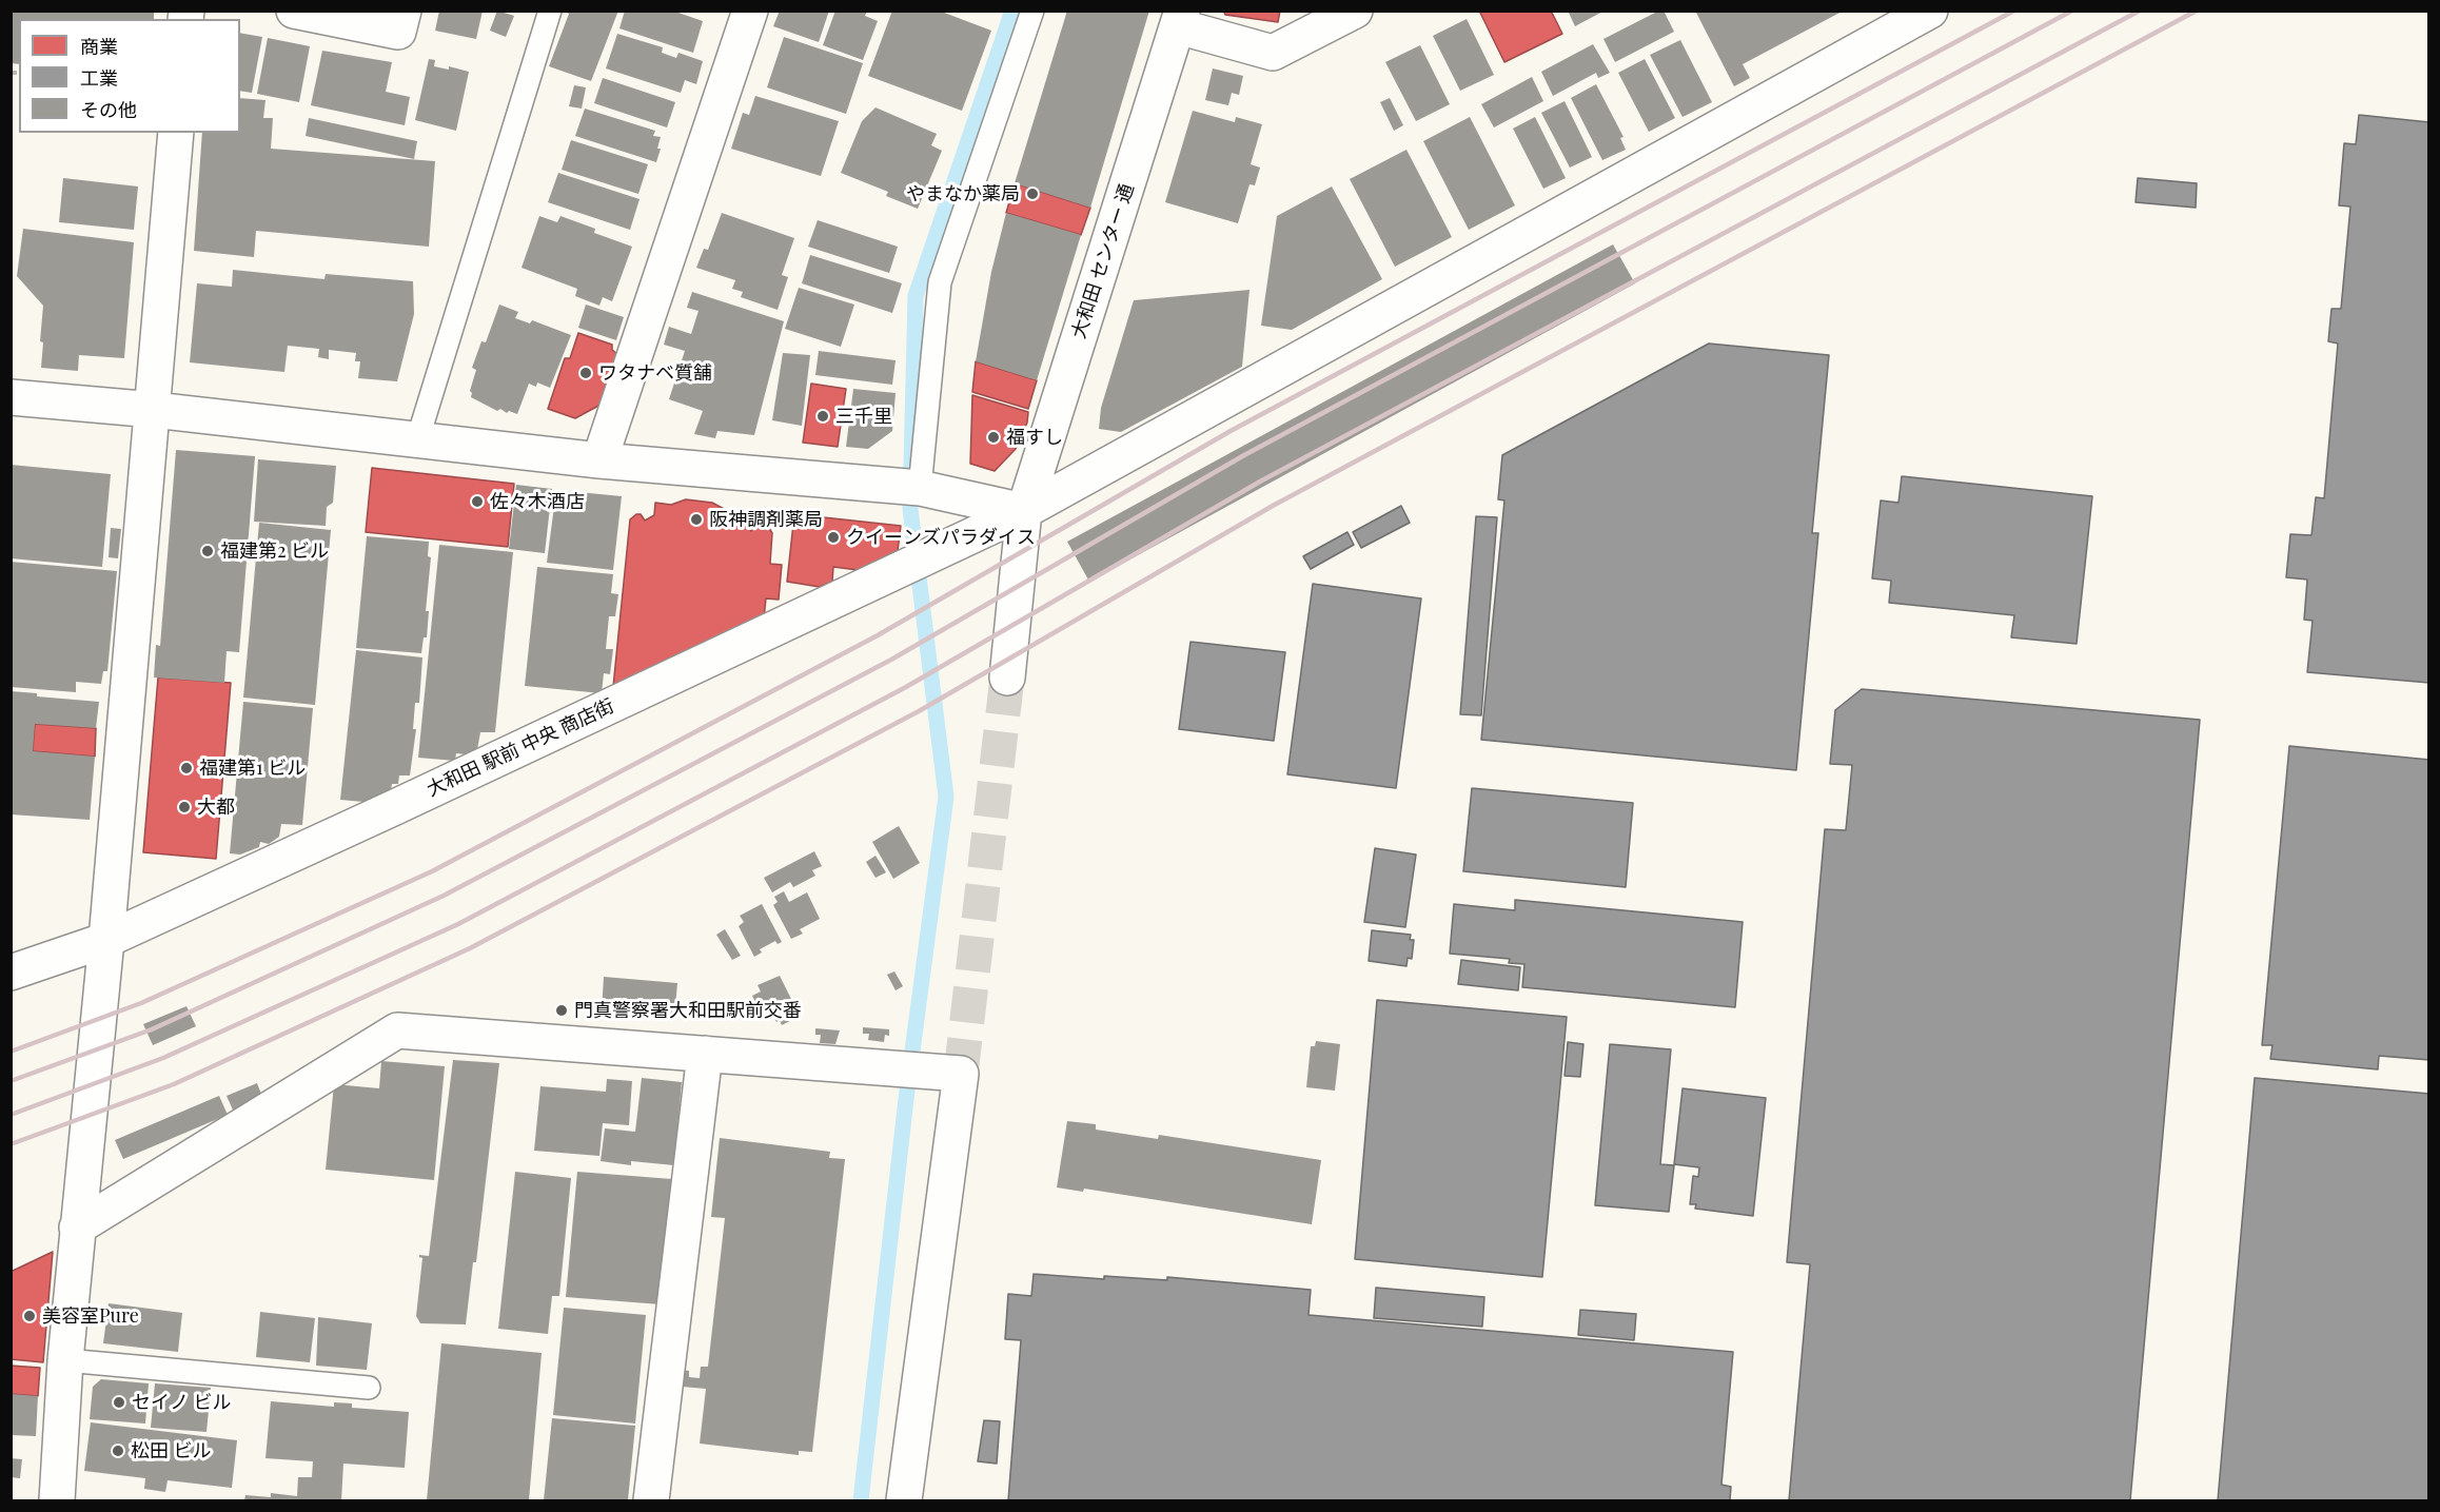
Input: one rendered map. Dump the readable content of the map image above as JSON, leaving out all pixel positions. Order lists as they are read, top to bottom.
{
  "streets": {
    "street": ["大和田 センター 通", "大和田 駅前 中央 商店街"]
  },
  "crossings": [
    ["大和田 センター 通", "大和田 駅前 中央 商店街"]
  ],
  "places": [
    "やまなか薬局",
    "ワタナベ質舗",
    "三千里",
    "福すし",
    "佐々木酒店",
    "阪神調剤薬局",
    "クイーンズパラダイス",
    "福建第2 ビル",
    "福建第1 ビル",
    "大都",
    "門真警察署大和田駅前交番",
    "美容室Pure",
    "セイノ ビル",
    "松田 ビル"
  ],
  "legend": ["商業", "工業", "その他"]
}
